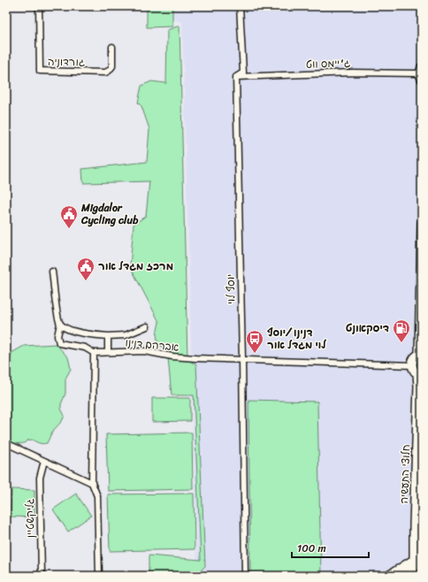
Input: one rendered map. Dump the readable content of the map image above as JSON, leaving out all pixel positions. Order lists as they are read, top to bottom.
{
  "streets": {
    "street": [
      "גורדוניה",
      "ג'יימס ווט",
      "יוסף לוי",
      "אברהם דנינו",
      "חלוצי התעשיה",
      "גליקשטיין"
    ]
  },
  "crossings": [
    ["ג'יימס ווט", "יוסף לוי"],
    ["יוסף לוי", "אברהם דנינו"],
    ["אברהם דנינו", "חלוצי התעשיה"]
  ],
  "places": {
    "public building": ["Migdalor Cycling club", "מרכז מגדל אור"],
    "fuel station": ["דיסקאונט"],
    "bus stop": ["דנינו /יוסף לוי מגדל אור"]
  },
  "scale_bar": "100 m"
}
